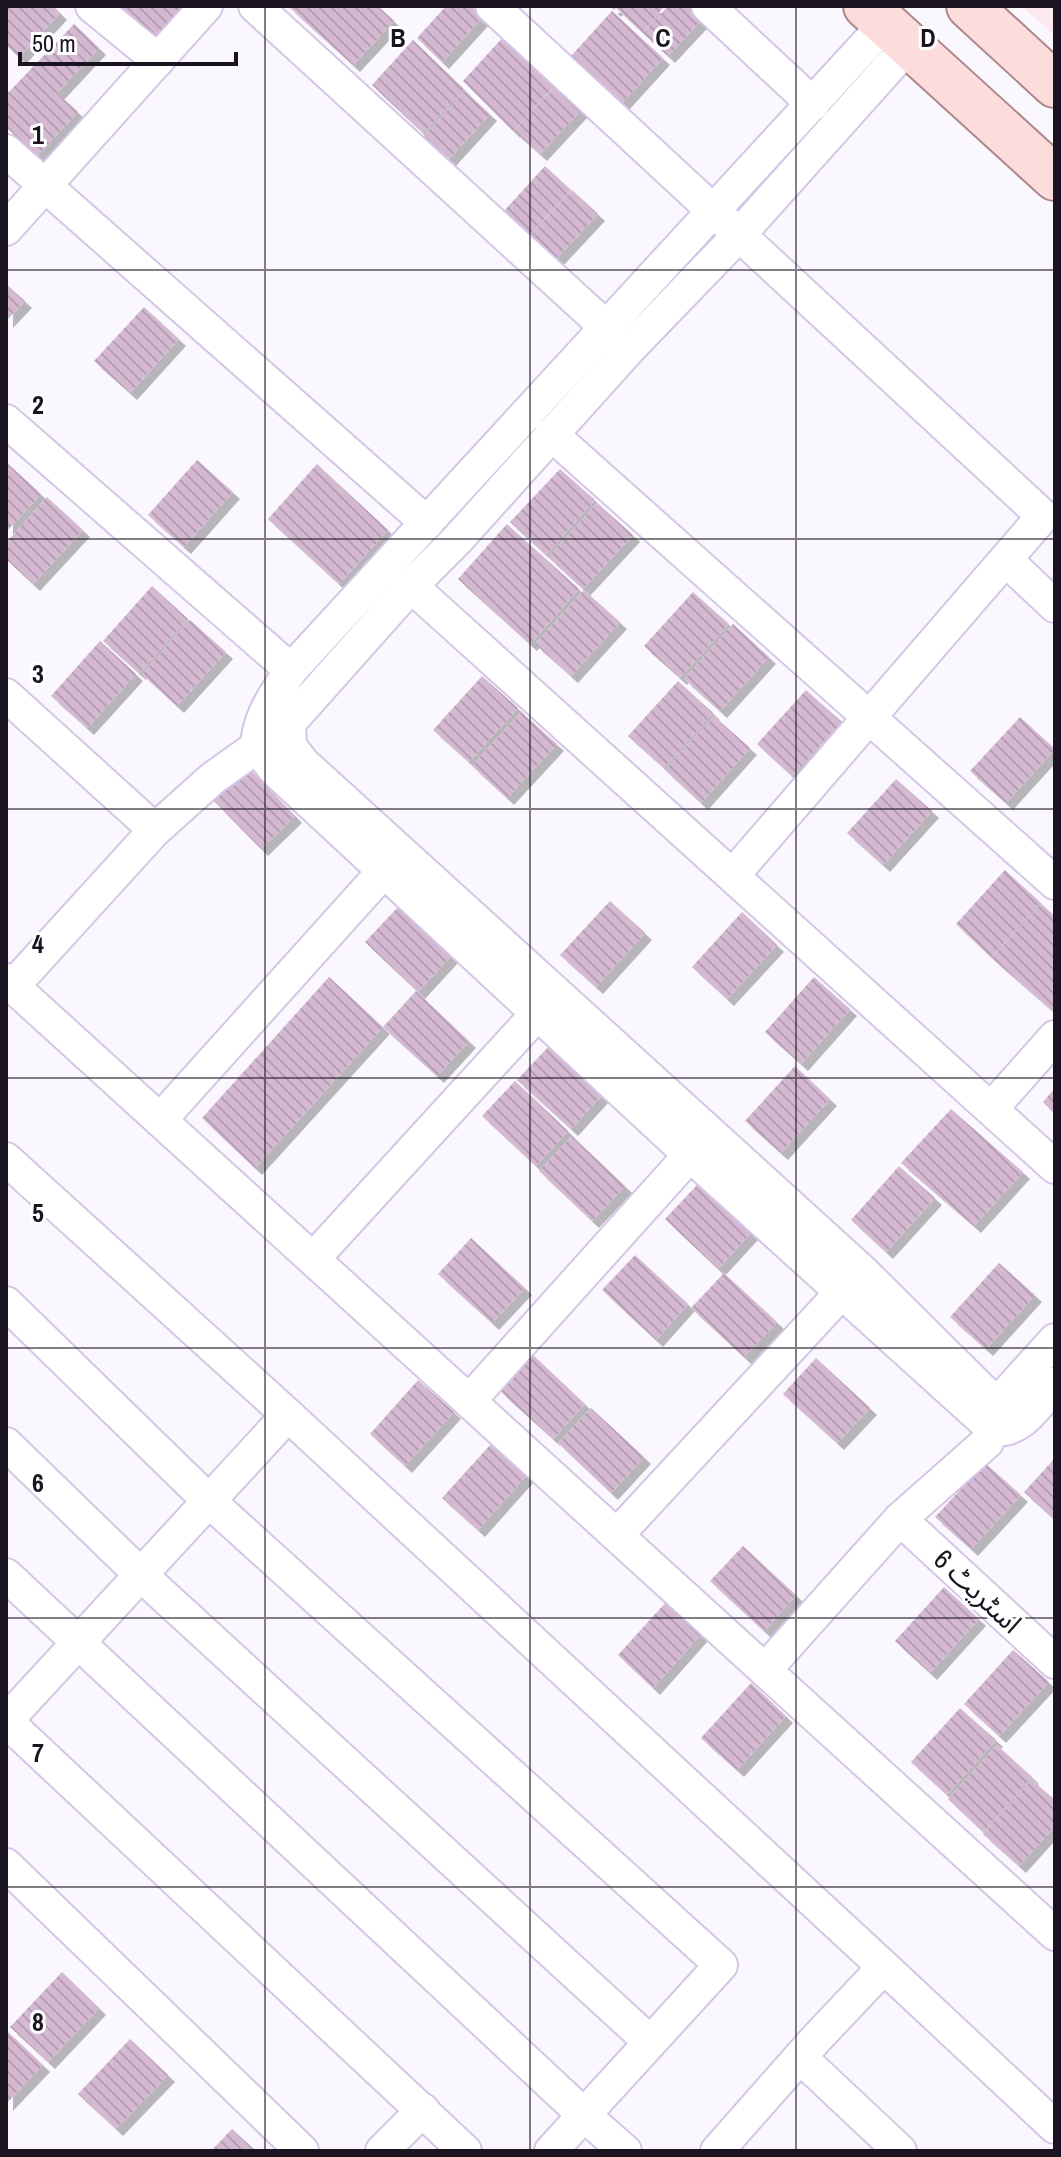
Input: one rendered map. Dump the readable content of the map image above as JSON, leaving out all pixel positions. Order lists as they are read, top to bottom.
{
  "streets": {
    "street": ["اسٹریٹ 6"]
  },
  "scale_bar": "50 m",
  "grid": {
    "columns": ["B", "C", "D"],
    "rows": [
      "1",
      "2",
      "3",
      "4",
      "5",
      "6",
      "7",
      "8"
    ]
  }
}
